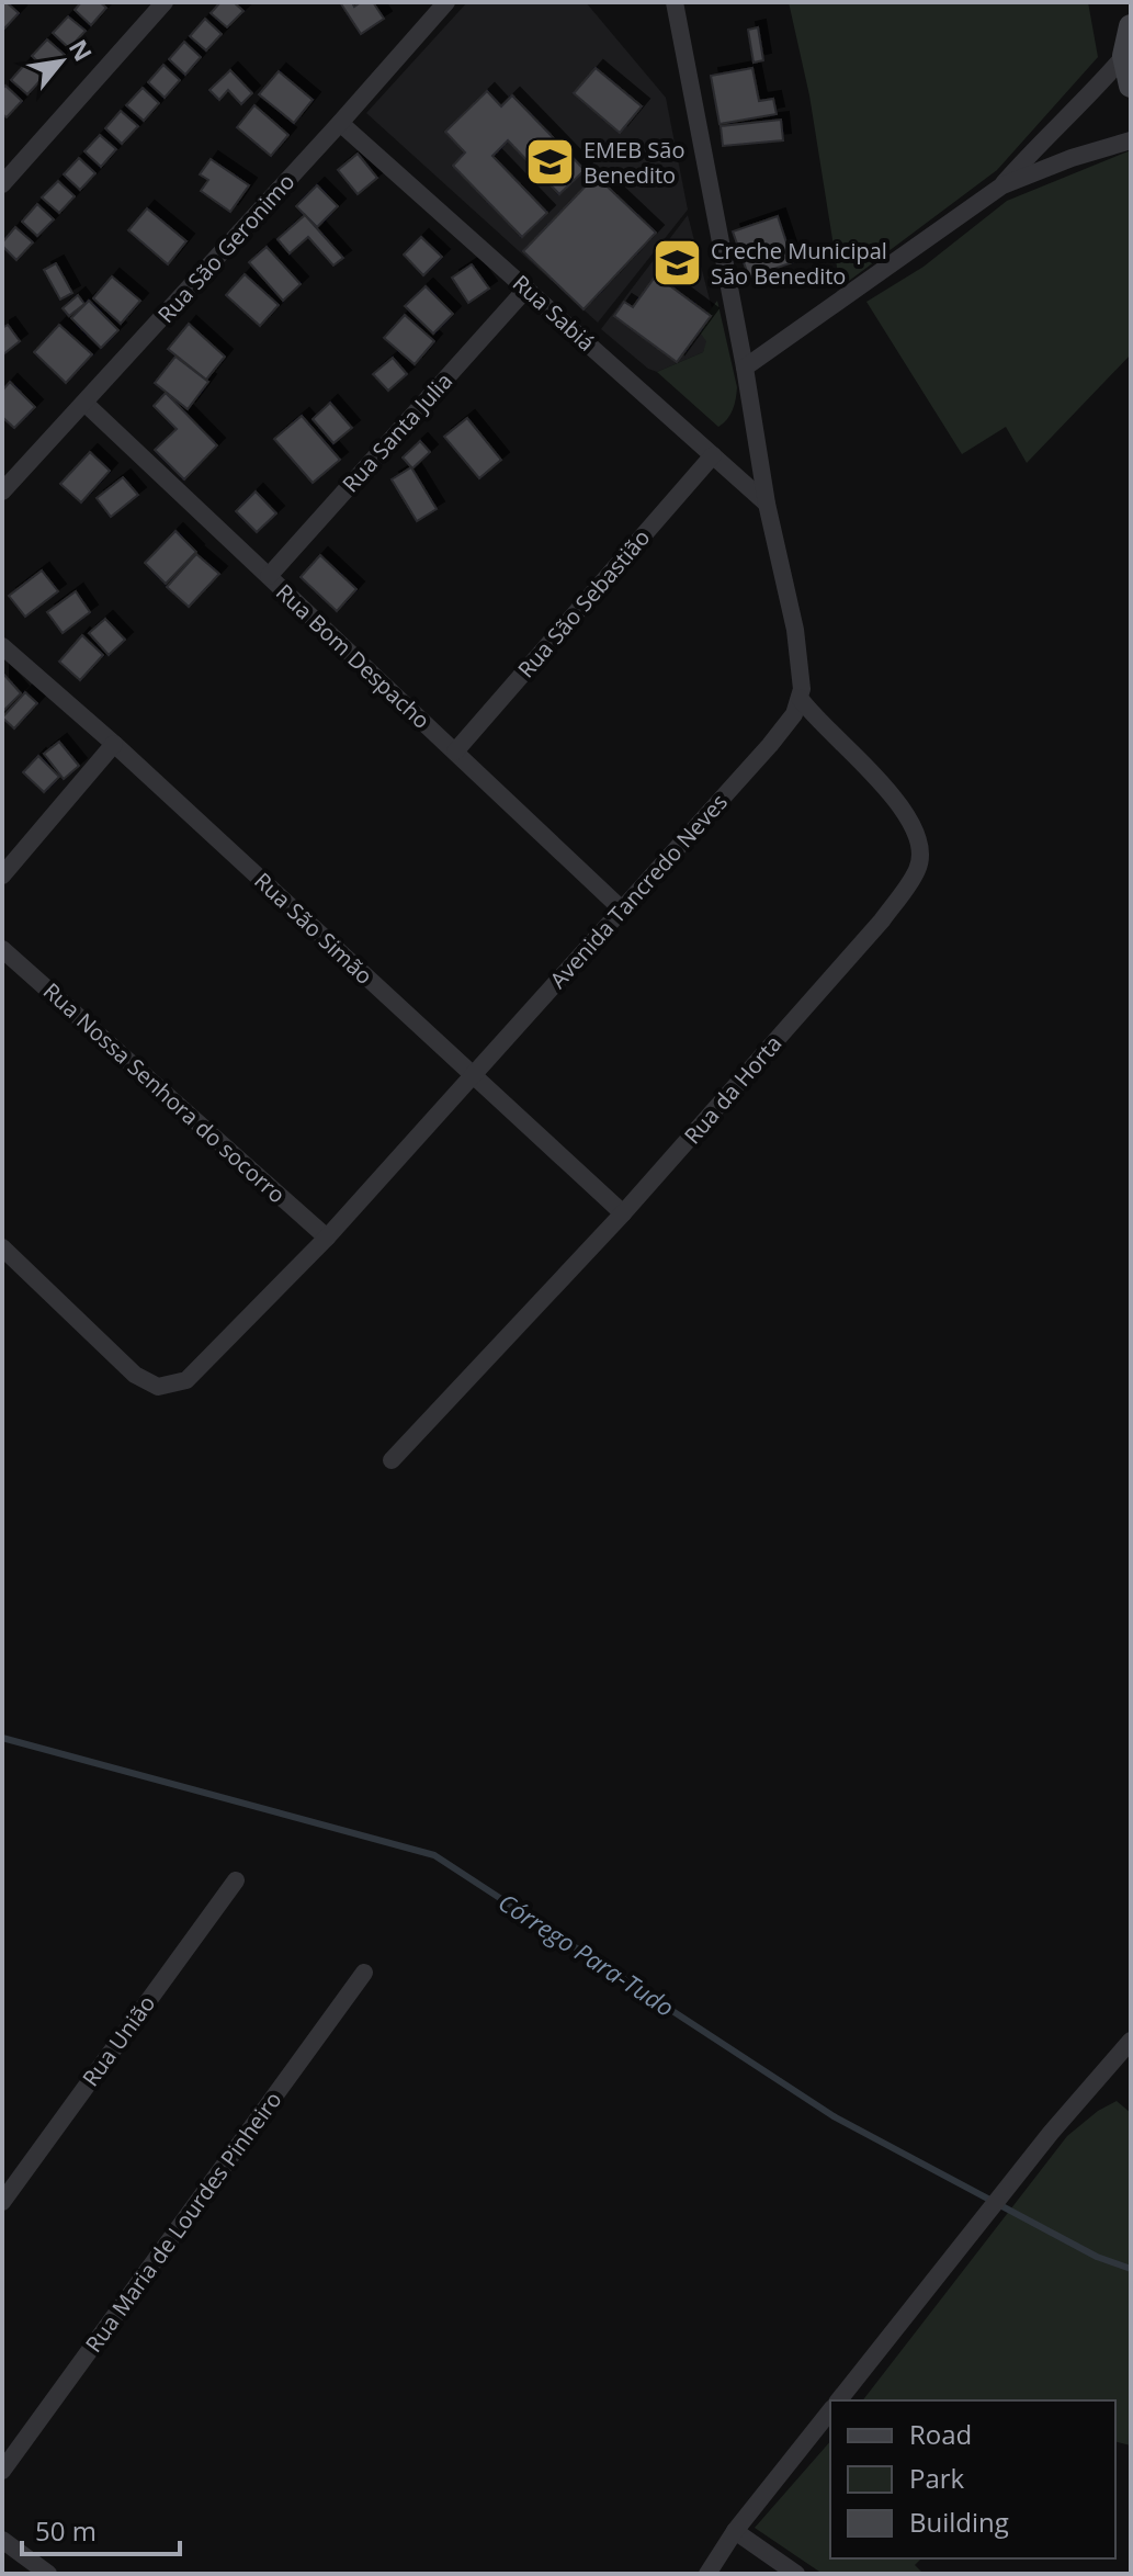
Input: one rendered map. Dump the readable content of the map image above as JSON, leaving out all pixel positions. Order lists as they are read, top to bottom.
{
  "streets": {
    "street": [
      "Rua São Geronimo",
      "Rua Sabiá",
      "Rua Santa Julia",
      "Rua São Sebastião",
      "Rua Bom Despacho",
      "Avenida Tancredo Neves",
      "Rua São Simão",
      "Rua da Horta",
      "Rua Nossa Senhora do socorro",
      "Rua União",
      "Rua Maria de Lourdes Pinheiro"
    ]
  },
  "crossings": [
    ["Rua São Geronimo", "Rua Sabiá"],
    ["Rua São Geronimo", "Rua Bom Despacho"],
    ["Rua Sabiá", "Rua Santa Julia"],
    ["Rua Sabiá", "Rua São Sebastião"],
    ["Rua Santa Julia", "Rua Bom Despacho"],
    ["Rua São Sebastião", "Rua Bom Despacho"],
    ["Rua Bom Despacho", "Avenida Tancredo Neves"],
    ["Avenida Tancredo Neves", "Rua São Simão"],
    ["Avenida Tancredo Neves", "Rua da Horta"],
    ["Avenida Tancredo Neves", "Rua Nossa Senhora do socorro"],
    ["Rua São Simão", "Rua da Horta"]
  ],
  "water": ["Córrego Para-Tudo"],
  "places": {
    "school or university": ["EMEB São Benedito", "Creche Municipal São Benedito"]
  },
  "legend": ["Road", "Park", "Building"],
  "scale_bar": "50 m",
  "north": "top right"
}
